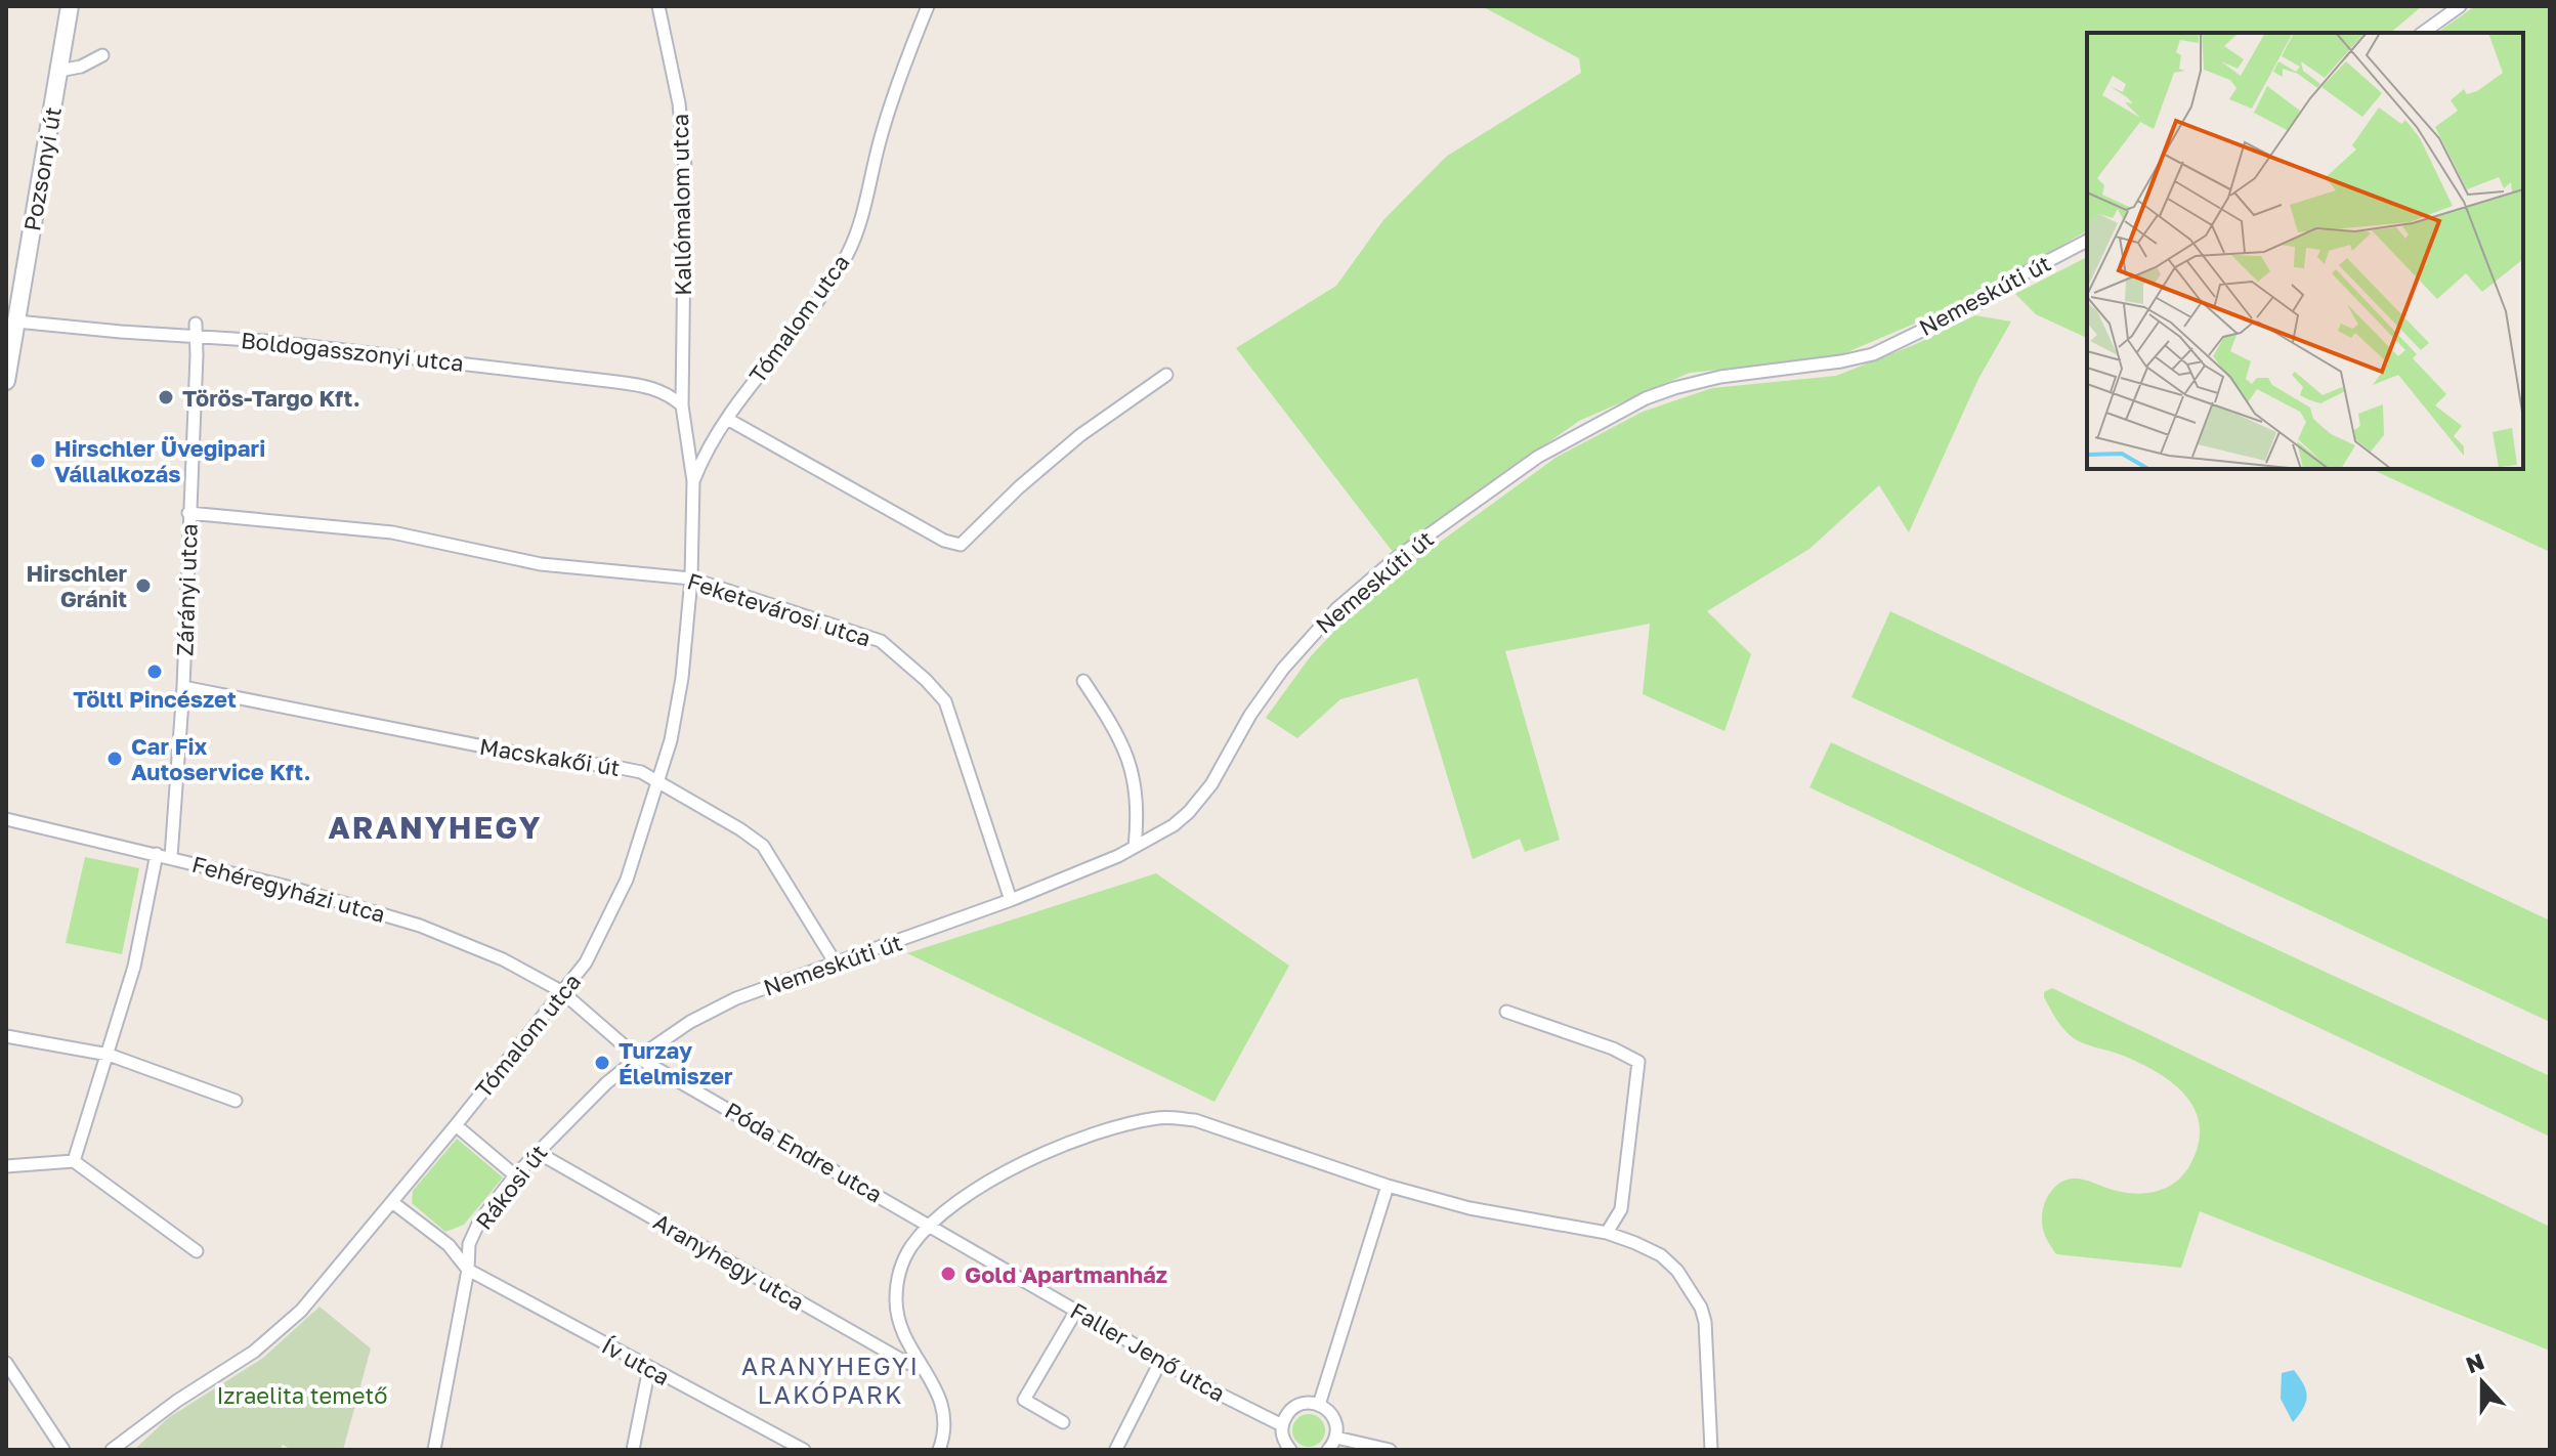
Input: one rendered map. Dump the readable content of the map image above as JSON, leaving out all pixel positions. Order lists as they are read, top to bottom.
{
  "streets": {
    "main road": ["Pozsonyi út"],
    "street": [
      "Kallómalom utca",
      "Nemeskúti út",
      "Tómalom utca",
      "Boldogasszonyi utca",
      "Zárányi utca",
      "Feketevárosi utca",
      "Macskakői út",
      "Fehéregyházi utca",
      "Póda Endre utca",
      "Rákosi út",
      "Aranyhegy utca",
      "Faller Jenő utca",
      "Ív utca"
    ]
  },
  "crossings": [
    ["Pozsonyi út", "Boldogasszonyi utca"],
    ["Kallómalom utca", "Tómalom utca"],
    ["Kallómalom utca", "Boldogasszonyi utca"],
    ["Nemeskúti út", "Feketevárosi utca"],
    ["Nemeskúti út", "Macskakői út"],
    ["Nemeskúti út", "Póda Endre utca"],
    ["Nemeskúti út", "Rákosi út"],
    ["Tómalom utca", "Boldogasszonyi utca"],
    ["Tómalom utca", "Feketevárosi utca"],
    ["Tómalom utca", "Macskakői út"],
    ["Tómalom utca", "Fehéregyházi utca"],
    ["Tómalom utca", "Póda Endre utca"],
    ["Tómalom utca", "Ív utca"],
    ["Boldogasszonyi utca", "Zárányi utca"],
    ["Zárányi utca", "Feketevárosi utca"],
    ["Zárányi utca", "Macskakői út"],
    ["Zárányi utca", "Fehéregyházi utca"],
    ["Fehéregyházi utca", "Póda Endre utca"],
    ["Póda Endre utca", "Rákosi út"],
    ["Póda Endre utca", "Faller Jenő utca"],
    ["Rákosi út", "Aranyhegy utca"],
    ["Rákosi út", "Ív utca"]
  ],
  "districts": ["ARANYHEGY", "ARANYHEGYI LAKÓPARK"],
  "parks": ["Izraelita temető"],
  "places": [
    "Törös-Targo Kft.",
    "Hirschler Üvegipari Vállalkozás",
    "Hirschler Gránit",
    "Töltl Pincészet",
    "Car Fix Autoservice Kft.",
    "Turzay Élelmiszer",
    "Gold Apartmanház"
  ],
  "north": "top"
}
